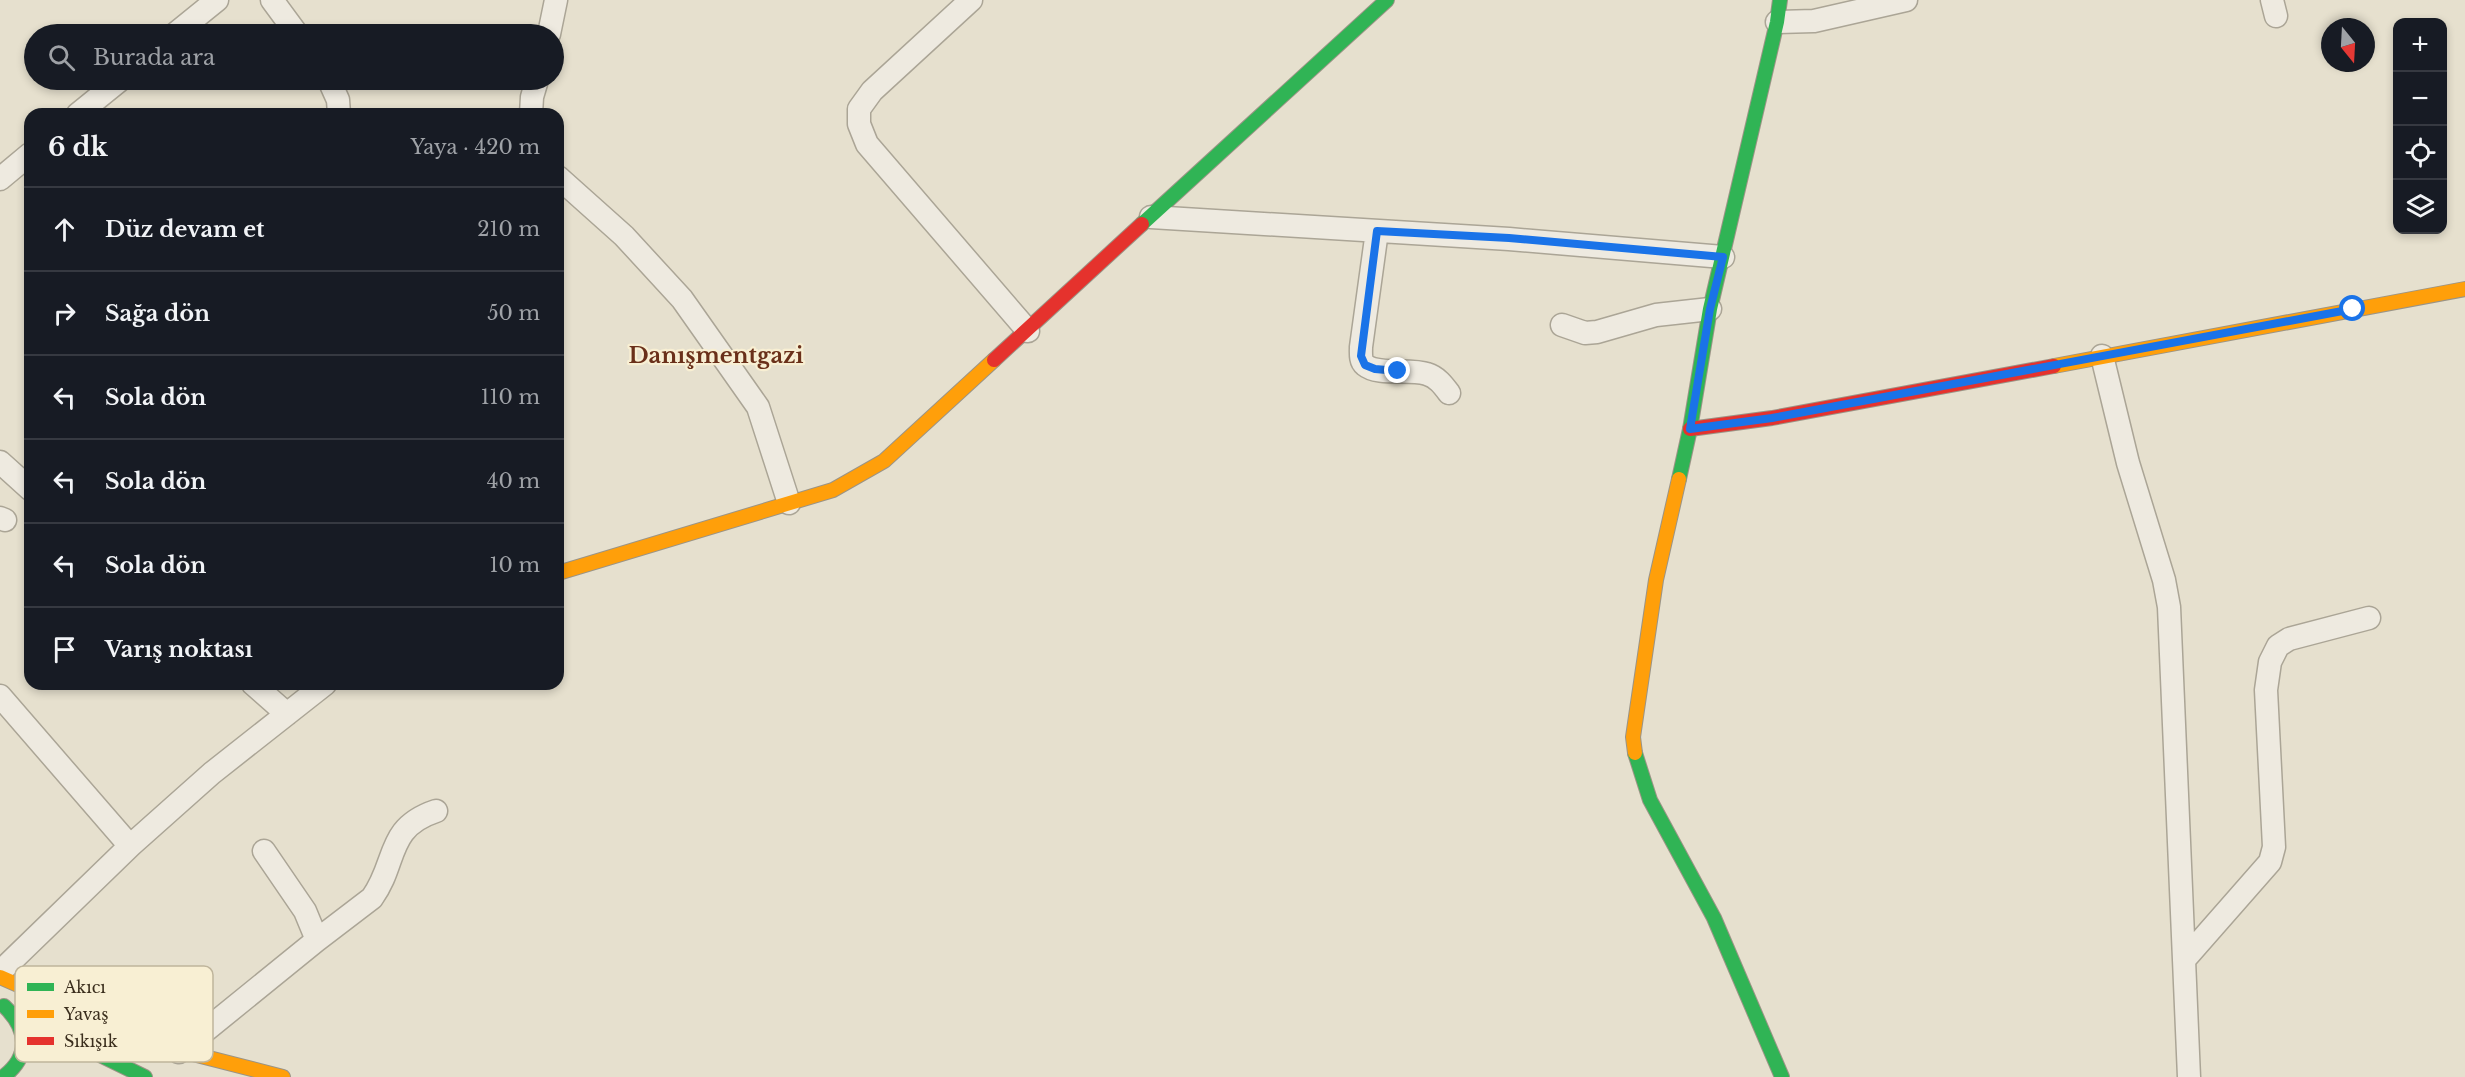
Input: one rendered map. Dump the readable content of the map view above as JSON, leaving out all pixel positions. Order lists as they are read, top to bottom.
{
  "districts": ["Danışmentgazi"],
  "legend": ["Akıcı", "Yavaş", "Sıkışık"],
  "north": "bottom",
  "page": {
    "map_buttons": ["+", "−"],
    "search": "Burada ara",
    "heading": ["6 dk", "Yaya · 420 m"],
    "list": [
      ["Düz devam et", "210 m"],
      ["Sağa dön", "50 m"],
      ["Sola dön", "110 m"],
      ["Sola dön", "40 m"],
      ["Sola dön", "10 m"],
      "Varış noktası"
    ]
  }
}
